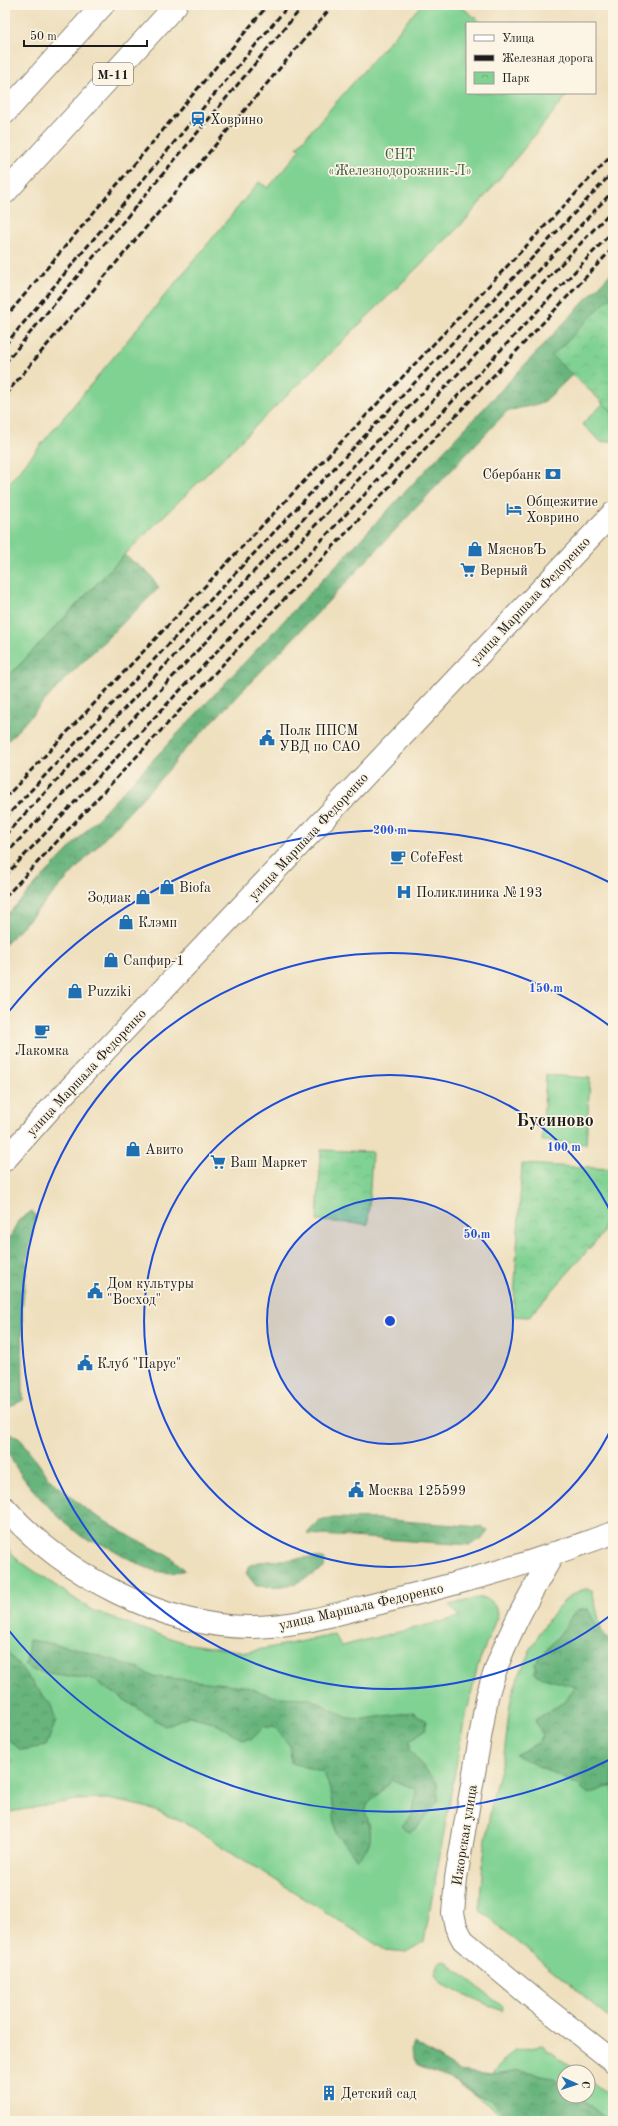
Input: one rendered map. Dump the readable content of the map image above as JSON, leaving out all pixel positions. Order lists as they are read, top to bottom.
{
  "streets": {
    "street": ["М-11", "улица Маршала Федоренко", "Ижорская улица"]
  },
  "crossings": [
    ["улица Маршала Федоренко", "Ижорская улица"]
  ],
  "districts": ["Бусиново"],
  "parks": ["СНТ «Железнодорожник-Л»"],
  "places": {
    "station": ["Ховрино"],
    "bank": ["Сбербанк"],
    "hotel": ["Общежитие Ховрино"],
    "shop": [
      "МясновЪ",
      "Biofa",
      "Зодиак",
      "Клэмп",
      "Сапфир-1",
      "Puzziki",
      "Авито"
    ],
    "supermarket": ["Верный", "Ваш Маркет"],
    "public building": [
      "Полк ППСМ УВД по САО",
      "Дом культуры \"Восход\"",
      "Клуб \"Парус\"",
      "Москва 125599"
    ],
    "cafe": ["CofeFest", "Лакомка"],
    "hospital": ["Поликлиника №193"],
    "building": ["Детский сад"]
  },
  "legend": ["Улица", "Железная дорога", "Парк"],
  "scale_bar": "50 m",
  "north": "right",
  "rings": [
    "200 m",
    "150 m",
    "100 m",
    "50 m"
  ]
}
